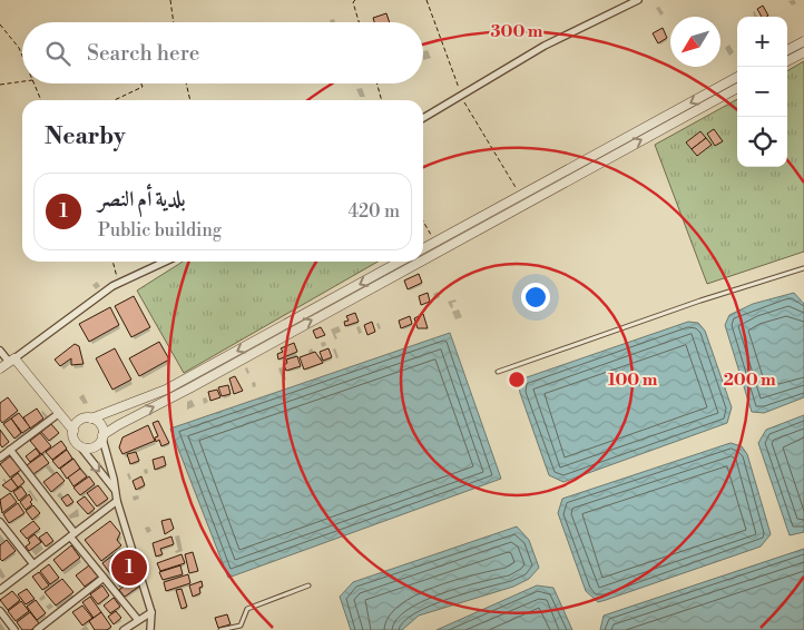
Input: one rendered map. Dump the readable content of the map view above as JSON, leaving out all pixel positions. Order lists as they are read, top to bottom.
{
  "north": "bottom left",
  "page": {
    "map_buttons": ["+", "−"],
    "search": "Search here",
    "heading": "Nearby",
    "list": [
      {
        "mark": "1",
        "name": "بلدية أم النصر",
        "note": "Public building",
        "value": "420 m"
      }
    ],
    "pins": "1"
  },
  "rings": ["300 m", "100 m", "200 m"]
}
